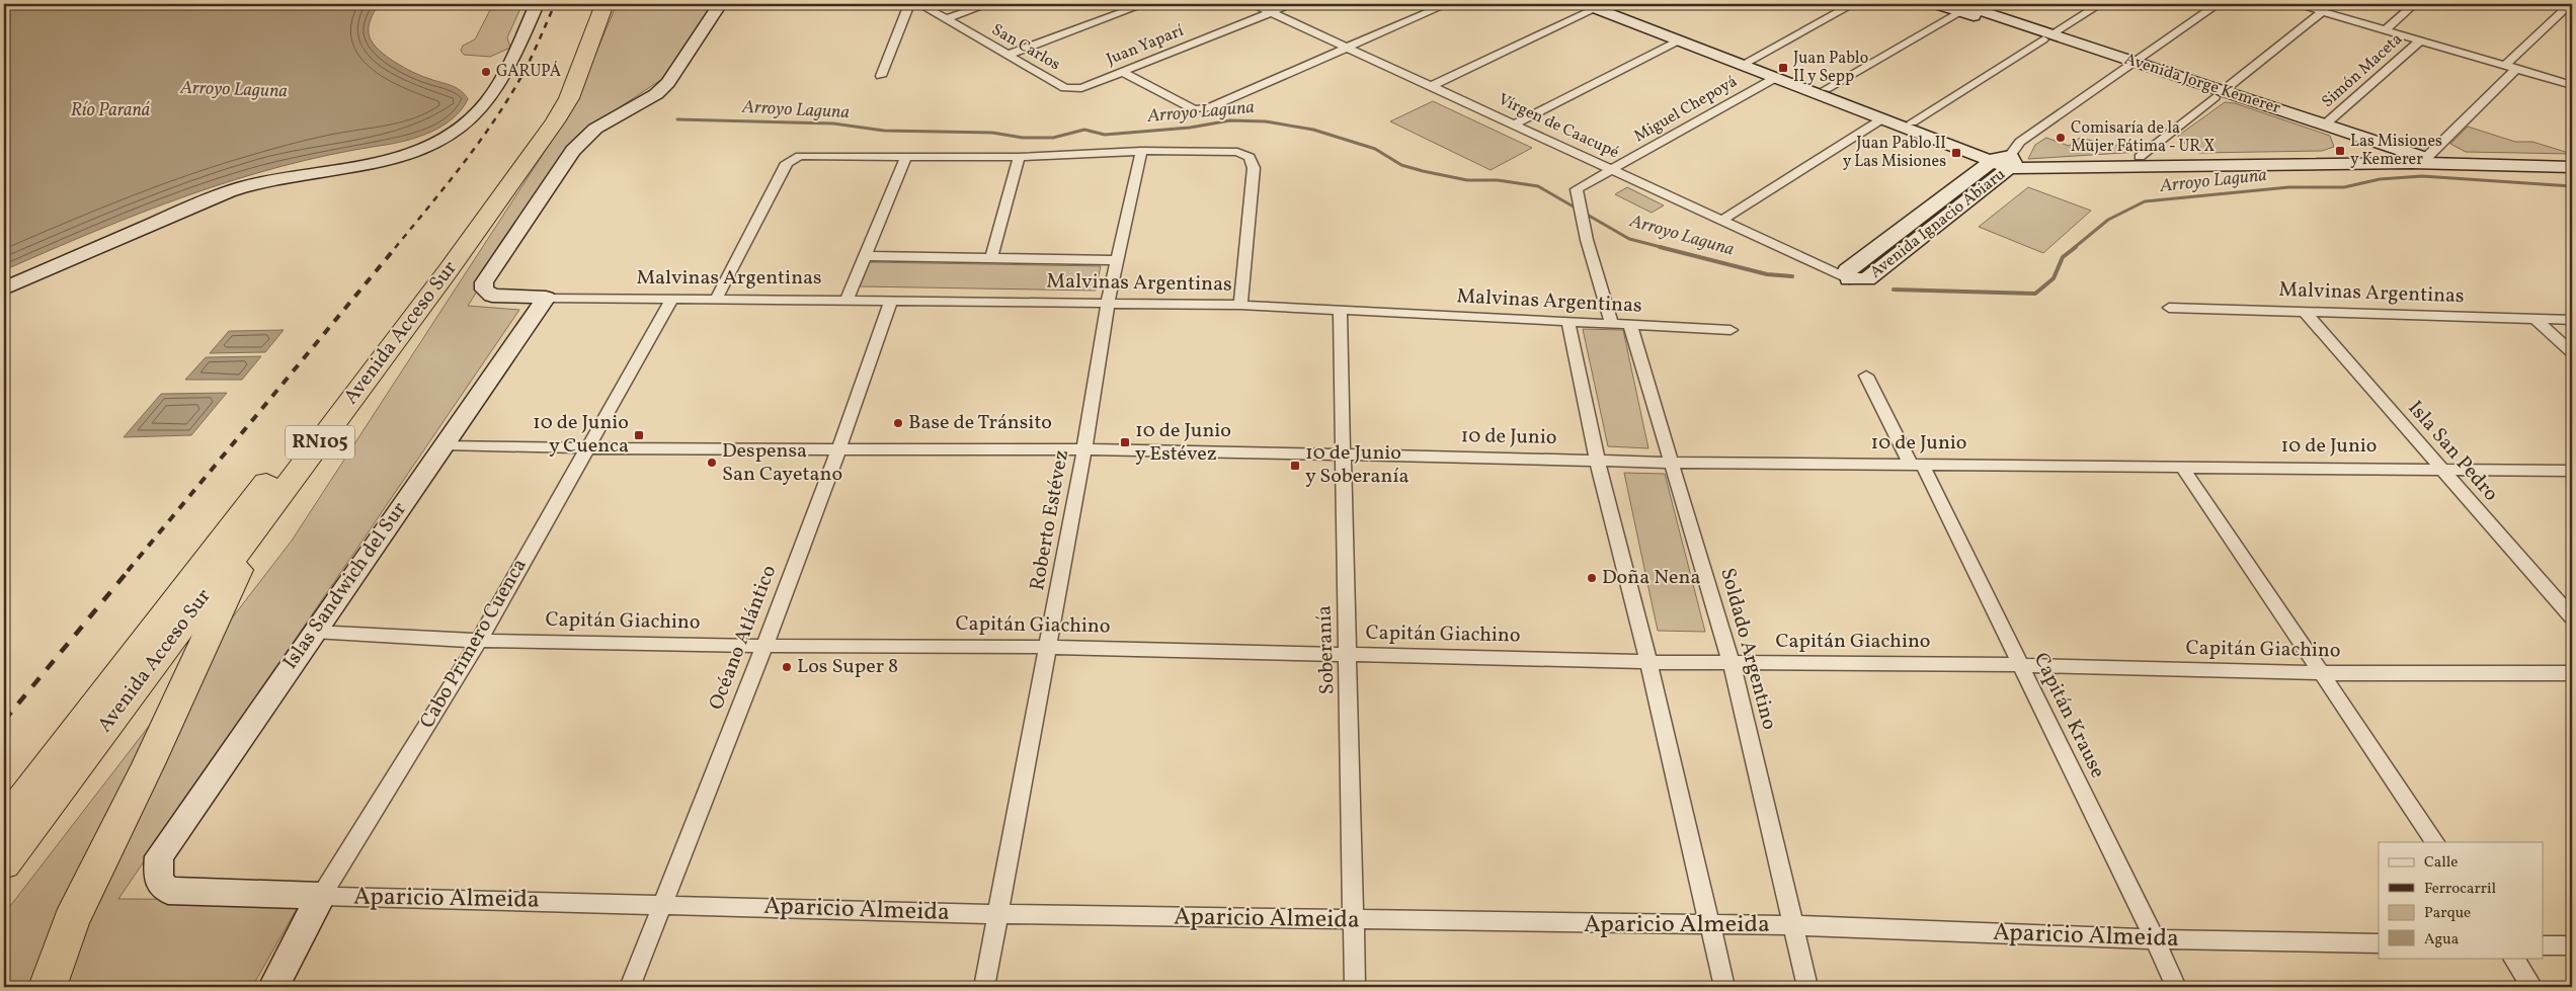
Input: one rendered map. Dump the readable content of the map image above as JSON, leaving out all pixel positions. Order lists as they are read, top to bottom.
{
  "streets": {
    "highway": ["Avenida Acceso Sur", "RN105"],
    "main road": [
      "Avenida Jorge Kemerer",
      "Avenida Ignacio Abiaru",
      "Islas Sandwich del Sur",
      "Cabo Primero Cuenca",
      "Aparicio Almeida"
    ],
    "street": [
      "Juan Yaparí",
      "San Carlos",
      "Simón Maceta",
      "Miguel Chepoyá",
      "Vírgen de Caacupé",
      "Malvinas Argentinas",
      "10 de Junio",
      "Isla San Pedro",
      "Roberto Estévez",
      "Capitán Giachino",
      "Océano Atlántico",
      "Soldado Argentino",
      "Soberanía",
      "Capitán Krause"
    ]
  },
  "crossings": [
    ["Juan Yaparí", "San Carlos"],
    ["Juan Yaparí", "Vírgen de Caacupé"],
    ["Simón Maceta", "Avenida Jorge Kemerer"],
    ["Avenida Jorge Kemerer", "Avenida Ignacio Abiaru"],
    ["Miguel Chepoyá", "Vírgen de Caacupé"],
    ["Miguel Chepoyá", "Malvinas Argentinas"],
    ["Vírgen de Caacupé", "Avenida Ignacio Abiaru"],
    ["Malvinas Argentinas", "Isla San Pedro"],
    ["Malvinas Argentinas", "Roberto Estévez"],
    ["Malvinas Argentinas", "Islas Sandwich del Sur"],
    ["Malvinas Argentinas", "Océano Atlántico"],
    ["Malvinas Argentinas", "Cabo Primero Cuenca"],
    ["Malvinas Argentinas", "Soldado Argentino"],
    ["Malvinas Argentinas", "Soberanía"],
    ["10 de Junio", "Isla San Pedro"],
    ["10 de Junio", "Roberto Estévez"],
    ["10 de Junio", "Islas Sandwich del Sur"],
    ["10 de Junio", "Océano Atlántico"],
    ["10 de Junio", "Cabo Primero Cuenca"],
    ["10 de Junio", "Soldado Argentino"],
    ["10 de Junio", "Soberanía"],
    ["10 de Junio", "Capitán Krause"],
    ["Roberto Estévez", "Capitán Giachino"],
    ["Roberto Estévez", "Aparicio Almeida"],
    ["Islas Sandwich del Sur", "Capitán Giachino"],
    ["Islas Sandwich del Sur", "Aparicio Almeida"],
    ["Capitán Giachino", "Océano Atlántico"],
    ["Capitán Giachino", "Cabo Primero Cuenca"],
    ["Capitán Giachino", "Soldado Argentino"],
    ["Capitán Giachino", "Soberanía"],
    ["Capitán Giachino", "Capitán Krause"],
    ["Océano Atlántico", "Aparicio Almeida"],
    ["Cabo Primero Cuenca", "Aparicio Almeida"],
    ["Soldado Argentino", "Aparicio Almeida"],
    ["Soberanía", "Aparicio Almeida"],
    ["Capitán Krause", "Aparicio Almeida"]
  ],
  "water": ["Arroyo Laguna", "Río Paraná"],
  "places": {
    "transit": [
      "Juan Pablo II y Sepp",
      "Las Misiones y Kemerer",
      "Juan Pablo II y Las Misiones",
      "10 de Junio y Cuenca",
      "10 de Junio y Estévez",
      "10 de Junio y Soberanía"
    ],
    "other": [
      "GARUPÁ",
      "Comisaría de la Mujer Fátima - UR X",
      "Base de Tránsito",
      "Despensa San Cayetano",
      "Doña Nena",
      "Los Super 8"
    ]
  },
  "legend": [
    "Calle",
    "Ferrocarril",
    "Parque",
    "Agua"
  ]
}
